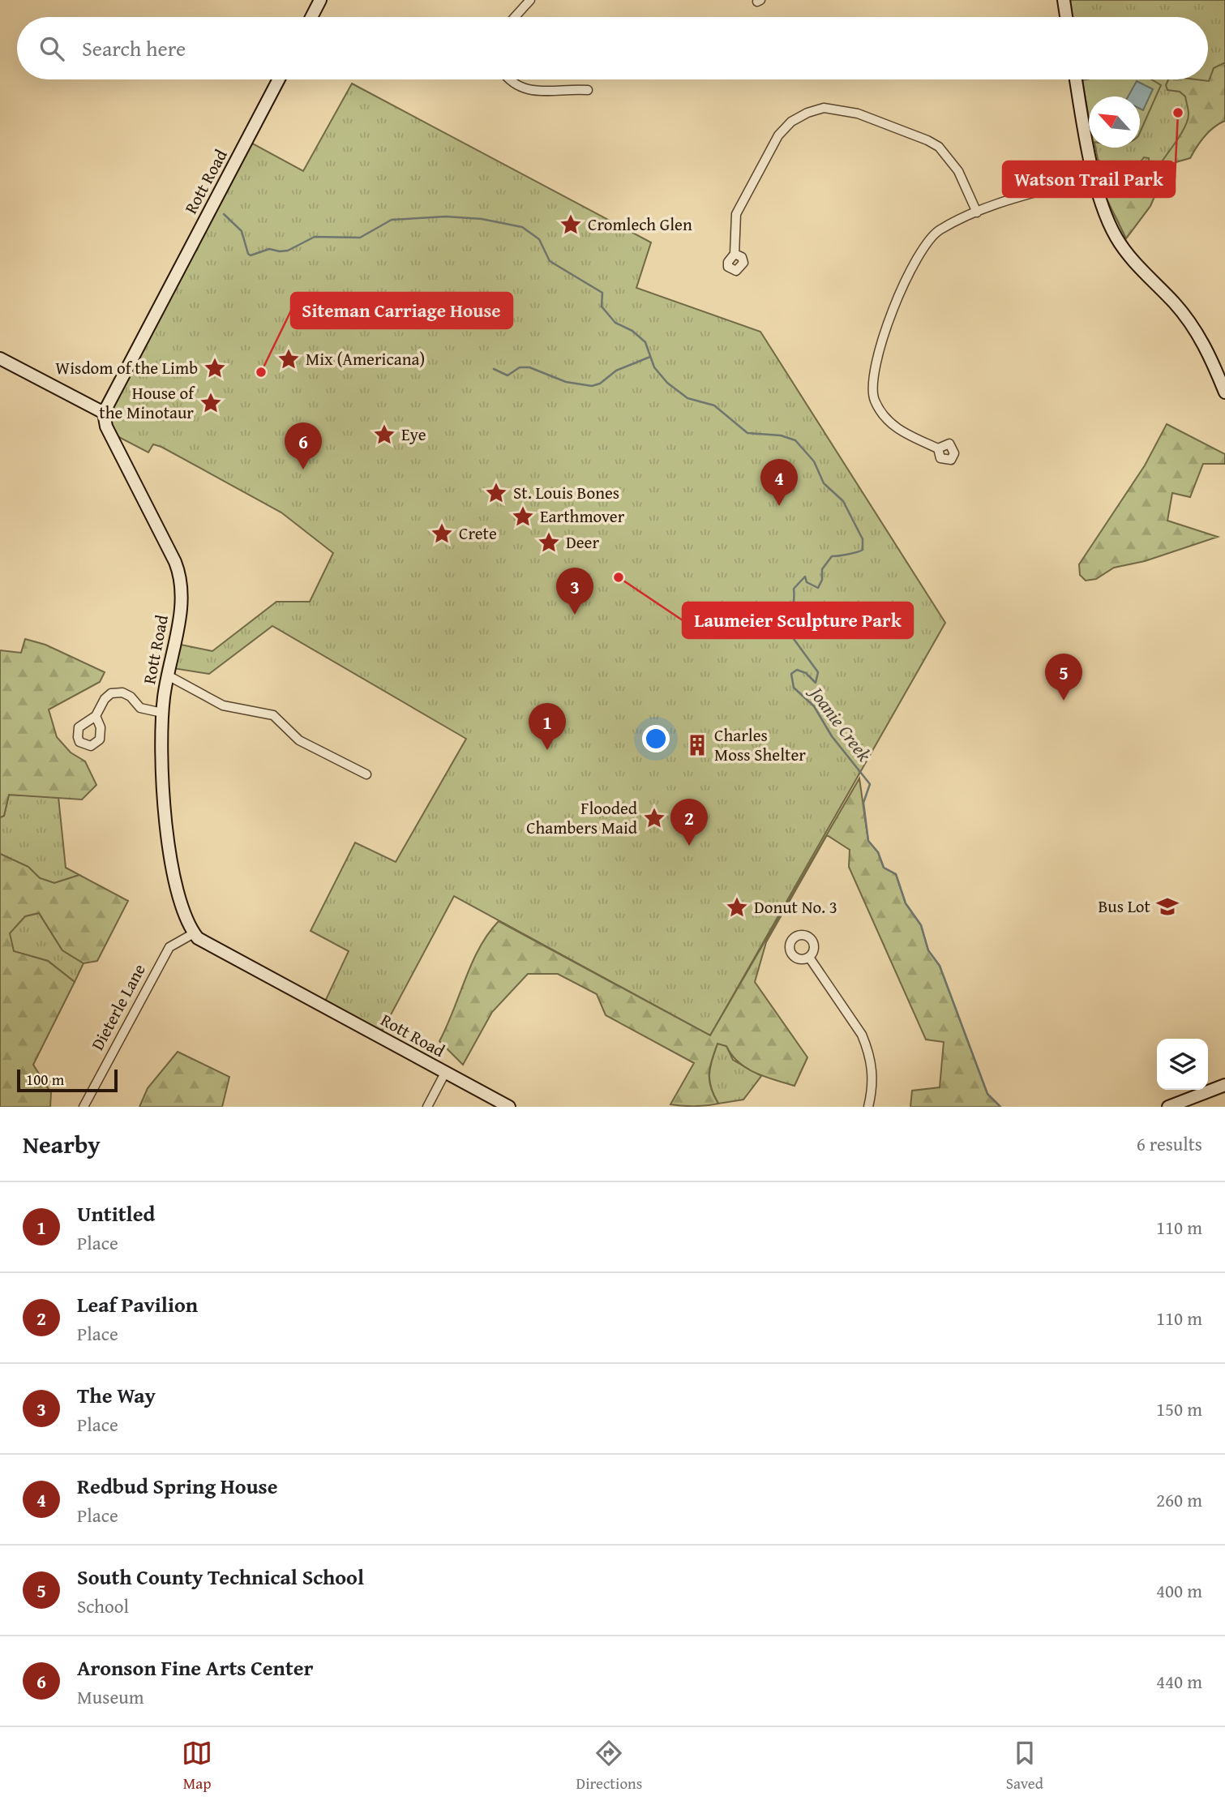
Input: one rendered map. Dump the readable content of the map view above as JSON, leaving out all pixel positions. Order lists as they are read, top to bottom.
{
  "streets": {
    "street": ["Rott Road", "Dieterle Lane"]
  },
  "crossings": [
    ["Rott Road", "Dieterle Lane"]
  ],
  "water": ["Joanie Creek"],
  "places": {
    "other": ["Watson Trail Park", "Siteman Carriage House", "Laumeier Sculpture Park"],
    "place": [
      "Cromlech Glen",
      "Mix (Americana)",
      "Wisdom of the Limb",
      "House of the Minotaur",
      "Eye",
      "St. Louis Bones",
      "Earthmover",
      "Crete",
      "Deer",
      "Flooded Chambers Maid",
      "Donut No. 3"
    ],
    "building": ["Charles Moss Shelter"],
    "school or university": ["Bus Lot"]
  },
  "scale_bar": "100 m",
  "north": "top left",
  "page": {
    "search": "Search here",
    "pins": [
      "6",
      "4",
      "3",
      "5",
      "1",
      "2"
    ],
    "scale": "100 m",
    "heading": ["Nearby", "6 results"],
    "list": [
      {
        "mark": "1",
        "name": "Untitled",
        "note": "Place",
        "value": "110 m"
      },
      {
        "mark": "2",
        "name": "Leaf Pavilion",
        "note": "Place",
        "value": "110 m"
      },
      {
        "mark": "3",
        "name": "The Way",
        "note": "Place",
        "value": "150 m"
      },
      {
        "mark": "4",
        "name": "Redbud Spring House",
        "note": "Place",
        "value": "260 m"
      },
      {
        "mark": "5",
        "name": "South County Technical School",
        "note": "School",
        "value": "400 m"
      },
      {
        "mark": "6",
        "name": "Aronson Fine Arts Center",
        "note": "Museum",
        "value": "440 m"
      }
    ],
    "nav": ["Map", "Directions", "Saved"]
  }
}
